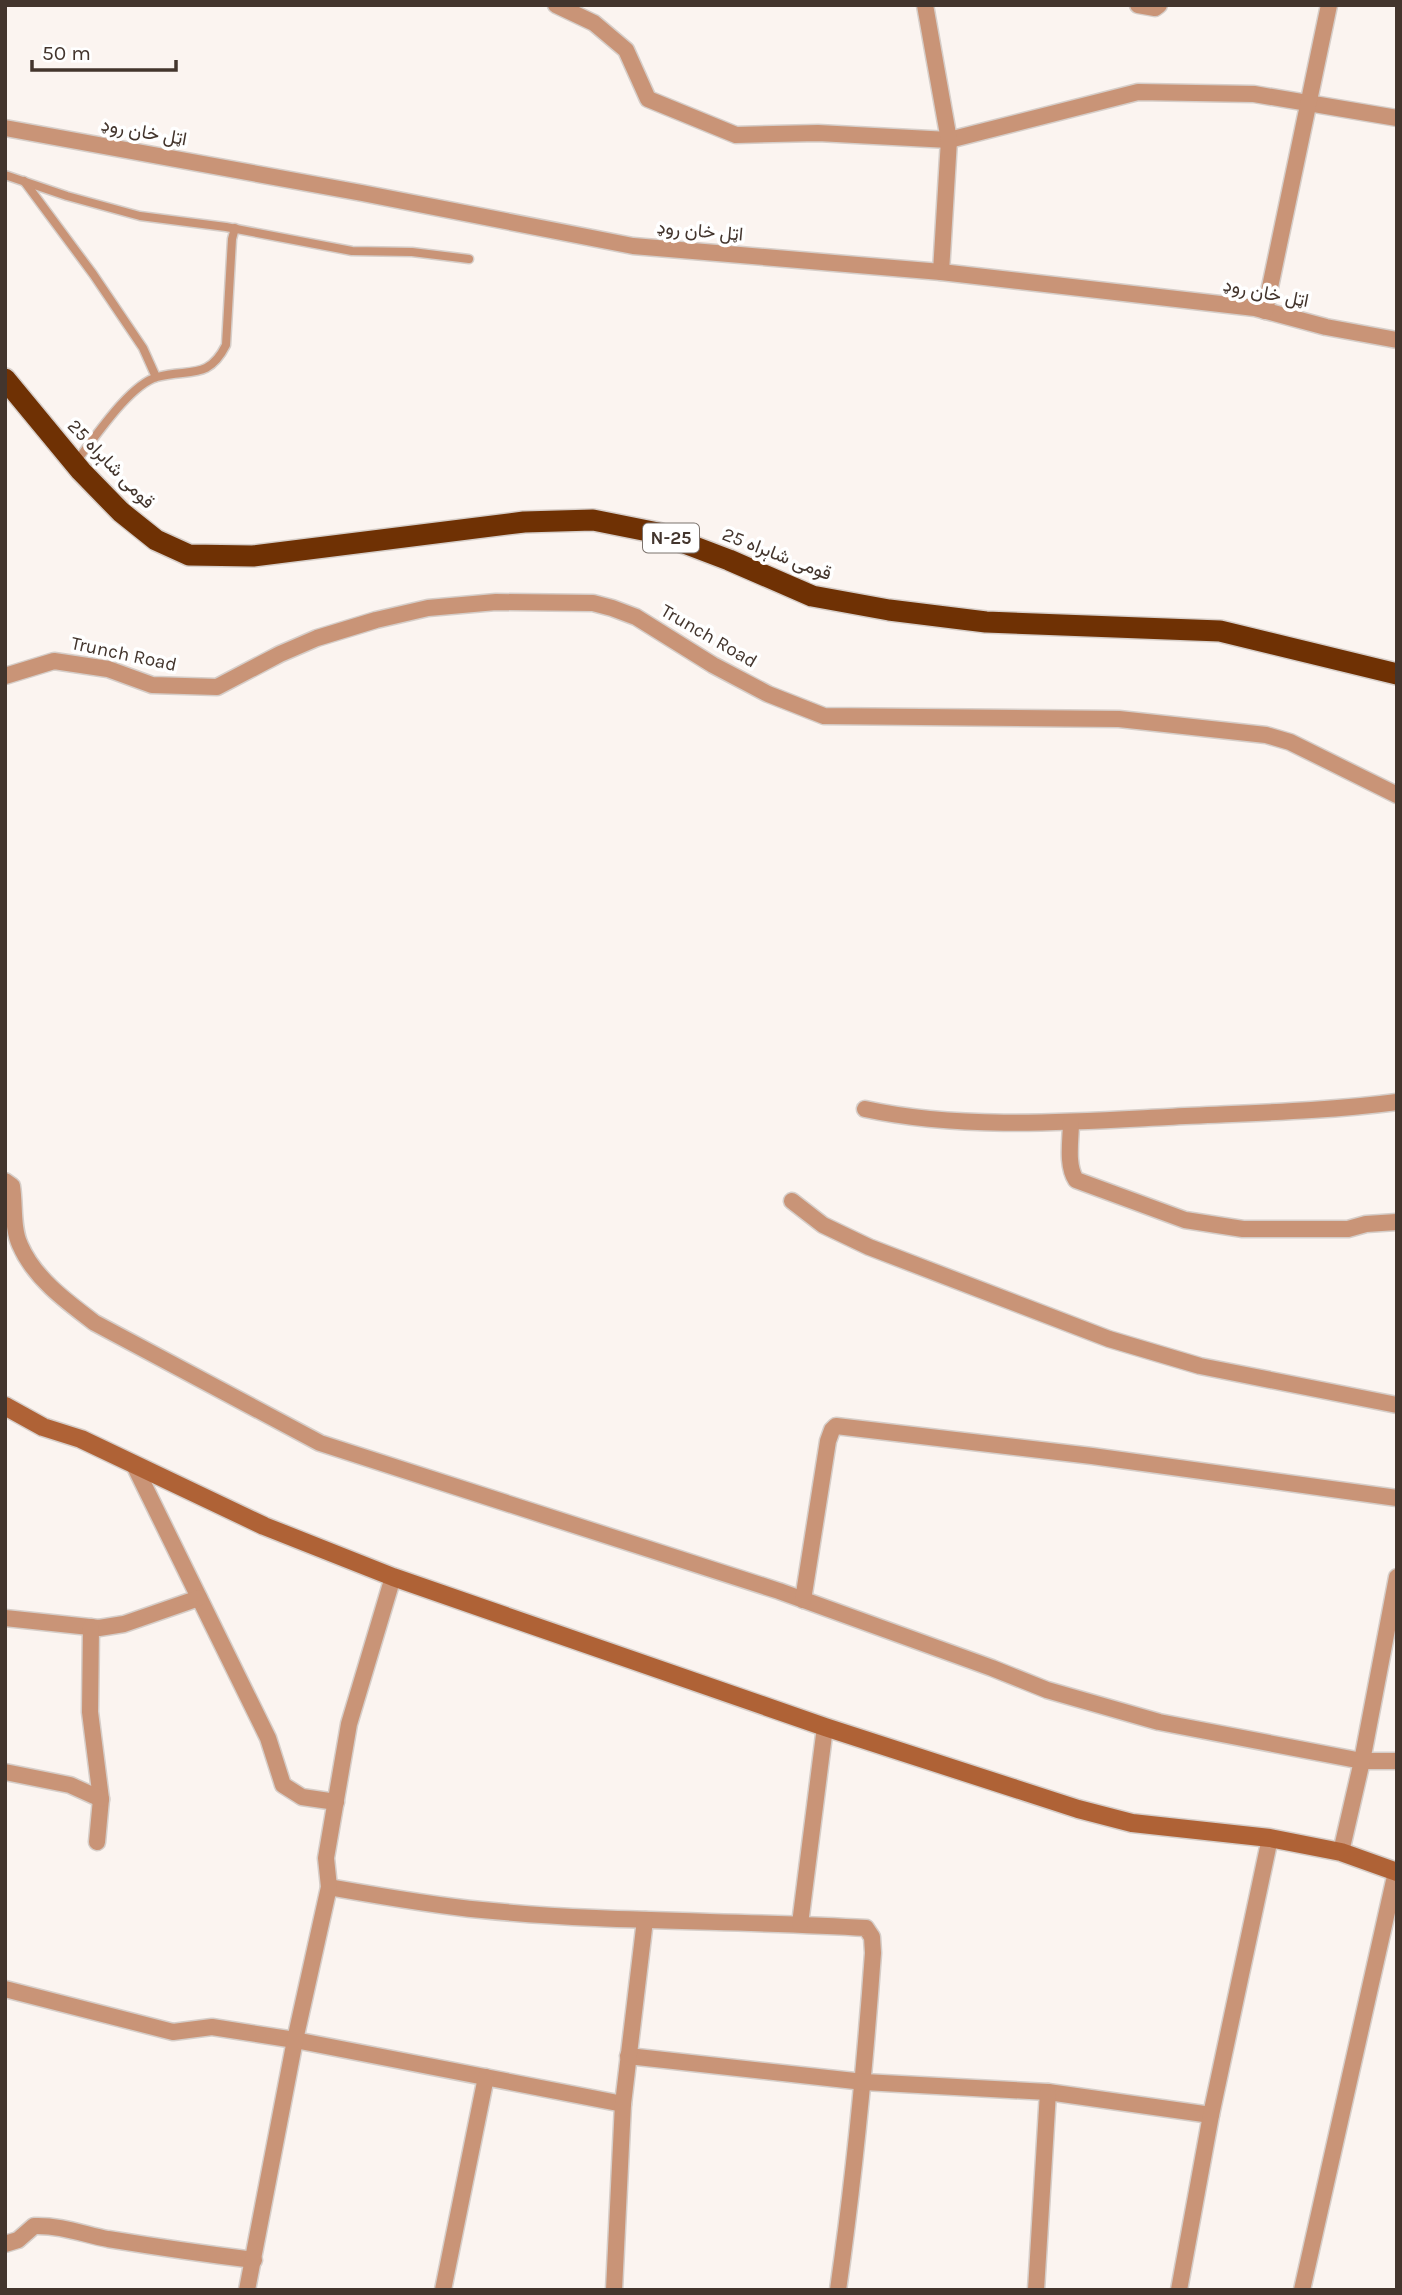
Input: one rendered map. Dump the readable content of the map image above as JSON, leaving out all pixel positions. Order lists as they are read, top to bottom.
{
  "streets": {
    "highway": ["قومی شاہراہ 25", "N-25"],
    "street": ["اټل خان روډ", "Trunch Road"]
  },
  "scale_bar": "50 m"
}
